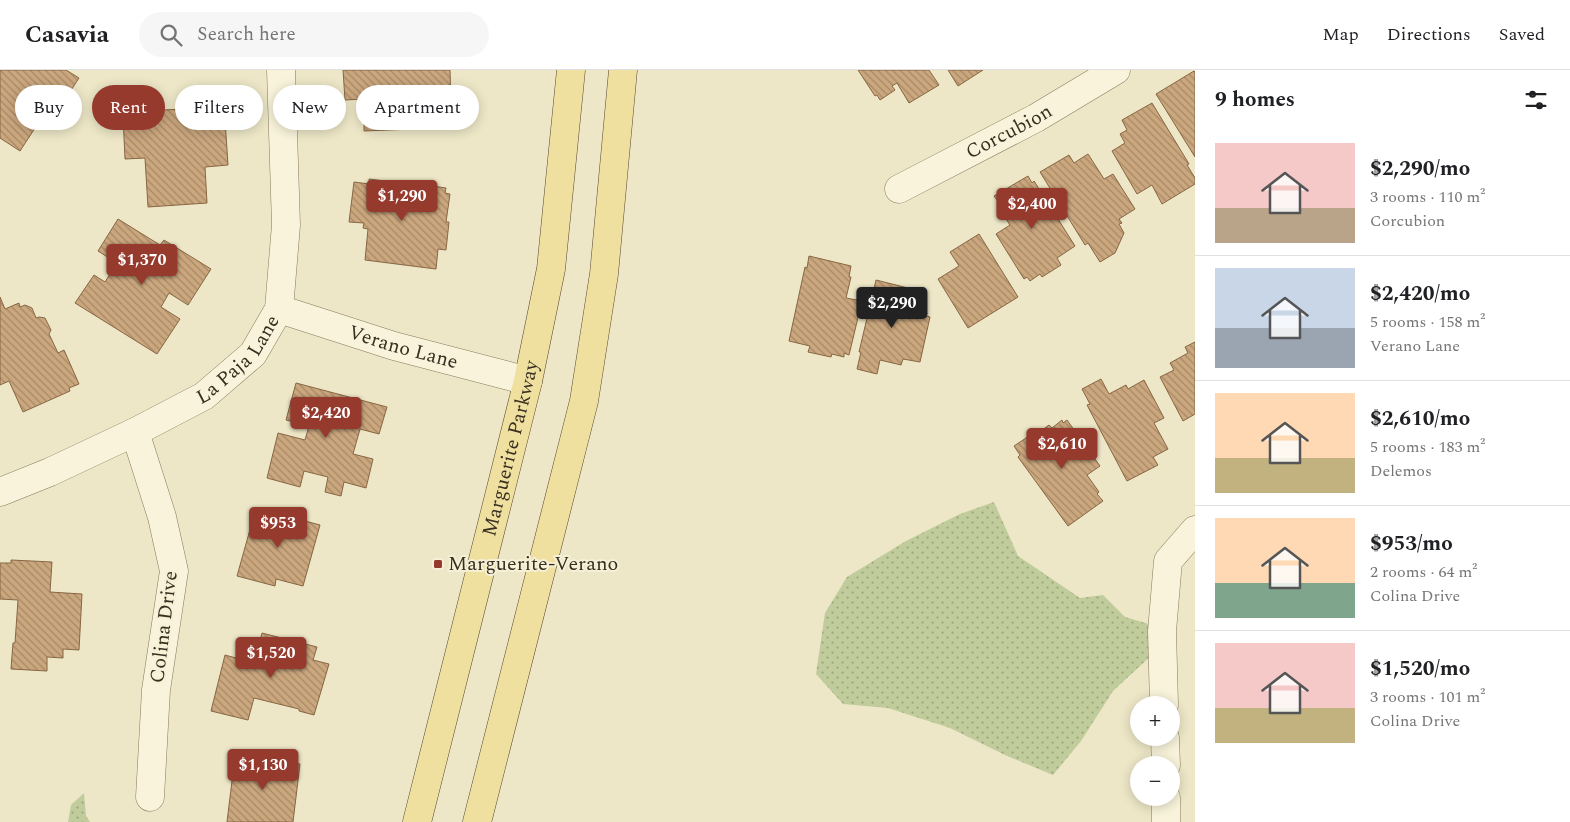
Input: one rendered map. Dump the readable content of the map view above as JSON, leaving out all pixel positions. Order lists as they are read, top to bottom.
{
  "streets": {
    "main road": ["Marguerite Parkway"],
    "street": [
      "Corcubion",
      "Verano Lane",
      "La Paja Lane",
      "Colina Drive"
    ]
  },
  "crossings": [
    ["Verano Lane", "La Paja Lane"],
    ["Verano Lane", "Marguerite Parkway"],
    ["La Paja Lane", "Colina Drive"]
  ],
  "places": {
    "transit": ["Marguerite-Verano"]
  },
  "page": {
    "header": "Casavia",
    "search": "Search here",
    "nav": ["Map", "Directions", "Saved"],
    "heading": "9 homes",
    "chip": [
      "Buy",
      "Rent",
      "Filters",
      "New",
      "Apartment"
    ],
    "list": [
      {
        "name": "$2,290/mo",
        "note": "3 rooms · 110 m² · Corcubion"
      },
      {
        "name": "$2,420/mo",
        "note": "5 rooms · 158 m² · Verano Lane"
      },
      {
        "name": "$2,610/mo",
        "note": "5 rooms · 183 m² · Delemos"
      },
      {
        "name": "$953/mo",
        "note": "2 rooms · 64 m² · Colina Drive"
      },
      {
        "name": "$1,520/mo",
        "note": "3 rooms · 101 m² · Colina Drive"
      }
    ],
    "price": [
      "$1,290",
      "$2,400",
      "$1,370",
      "$2,290",
      "$2,420",
      "$2,610",
      "$953",
      "$1,520",
      "$1,130"
    ],
    "map_buttons": ["+", "−"]
  }
}
